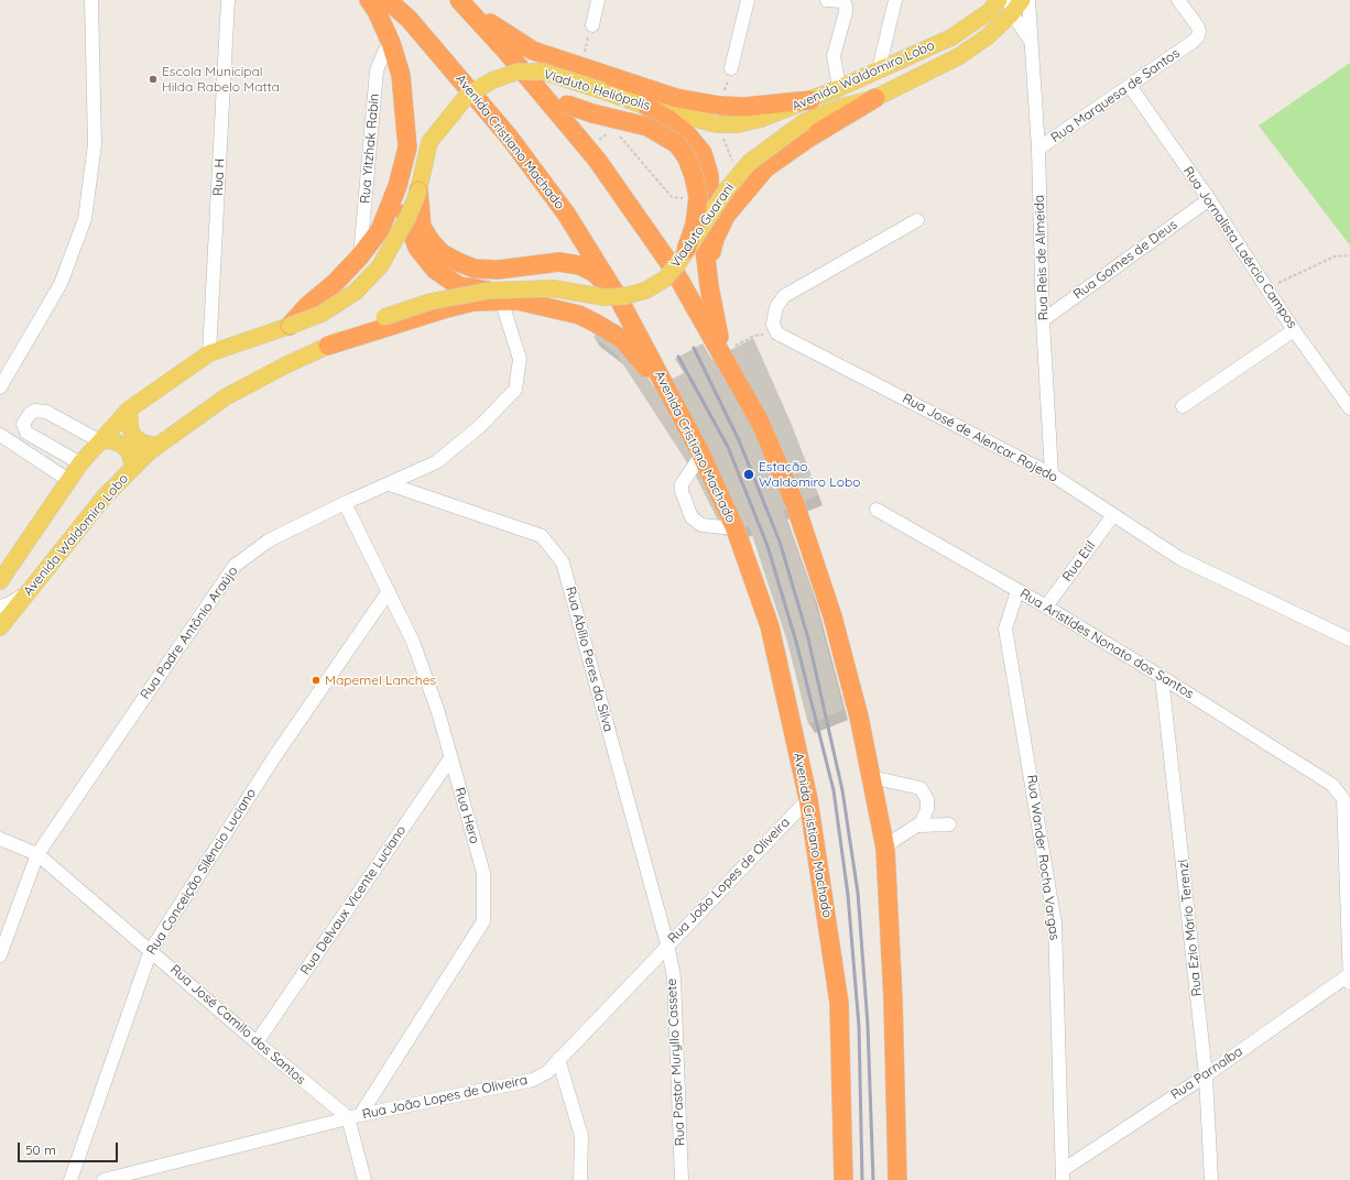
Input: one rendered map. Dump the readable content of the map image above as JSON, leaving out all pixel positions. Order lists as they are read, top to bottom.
{
  "streets": {
    "highway": ["Avenida Cristiano Machado"],
    "main road": ["Avenida Waldomiro Lobo", "Viaduto Heliópolis", "Viaduto Guarani"],
    "street": [
      "Rua Marquesa de Santos",
      "Rua Yitzhak Rabin",
      "Rua H",
      "Rua Jornalista Laércio Campos",
      "Rua Reis de Almeida",
      "Rua Gomes de Deus",
      "Rua José de Alencar Rojedo",
      "Rua Etil",
      "Rua Padre Antônio Araújo",
      "Rua Aristídes Nonato dos Santos",
      "Rua Abílio Peres da Silva",
      "Rua Hero",
      "Rua Wander Rocha Vargas",
      "Rua Conceição Silêncio Luciano",
      "Rua João Lopes de Oliveira",
      "Rua Delvaux Vicente Luciano",
      "Rua Ezio Mário Terenzi",
      "Rua José Camilo dos Santos",
      "Rua Pastor Muryllo Cassete",
      "Rua Parnaíba"
    ]
  },
  "crossings": [
    ["Avenida Waldomiro Lobo", "Viaduto Heliópolis"],
    ["Avenida Waldomiro Lobo", "Viaduto Guarani"],
    ["Rua Marquesa de Santos", "Rua Jornalista Laércio Campos"],
    ["Rua Marquesa de Santos", "Rua Reis de Almeida"],
    ["Avenida Cristiano Machado", "Rua João Lopes de Oliveira"],
    ["Viaduto Guarani", "Rua Padre Antônio Araújo"],
    ["Rua Jornalista Laércio Campos", "Rua Gomes de Deus"],
    ["Rua Reis de Almeida", "Rua Gomes de Deus"],
    ["Rua Reis de Almeida", "Rua José de Alencar Rojedo"],
    ["Rua José de Alencar Rojedo", "Rua Etil"],
    ["Rua Etil", "Rua Aristídes Nonato dos Santos"],
    ["Rua Padre Antônio Araújo", "Rua Abílio Peres da Silva"],
    ["Rua Padre Antônio Araújo", "Rua Hero"],
    ["Rua Padre Antônio Araújo", "Rua José Camilo dos Santos"],
    ["Rua Aristídes Nonato dos Santos", "Rua Wander Rocha Vargas"],
    ["Rua Aristídes Nonato dos Santos", "Rua Ezio Mário Terenzi"],
    ["Rua Abílio Peres da Silva", "Rua João Lopes de Oliveira"],
    ["Rua Abílio Peres da Silva", "Rua Pastor Muryllo Cassete"],
    ["Rua Hero", "Rua Conceição Silêncio Luciano"],
    ["Rua Hero", "Rua João Lopes de Oliveira"],
    ["Rua Hero", "Rua Delvaux Vicente Luciano"],
    ["Rua Hero", "Rua José Camilo dos Santos"],
    ["Rua Wander Rocha Vargas", "Rua Parnaíba"],
    ["Rua Conceição Silêncio Luciano", "Rua José Camilo dos Santos"],
    ["Rua João Lopes de Oliveira", "Rua José Camilo dos Santos"],
    ["Rua João Lopes de Oliveira", "Rua Pastor Muryllo Cassete"],
    ["Rua Delvaux Vicente Luciano", "Rua José Camilo dos Santos"],
    ["Rua Ezio Mário Terenzi", "Rua Parnaíba"]
  ],
  "places": ["Escola Municipal Hilda Rabelo Matta", "Estação Waldomiro Lobo", "Mapemel Lanches"],
  "scale_bar": "50 m"
}
